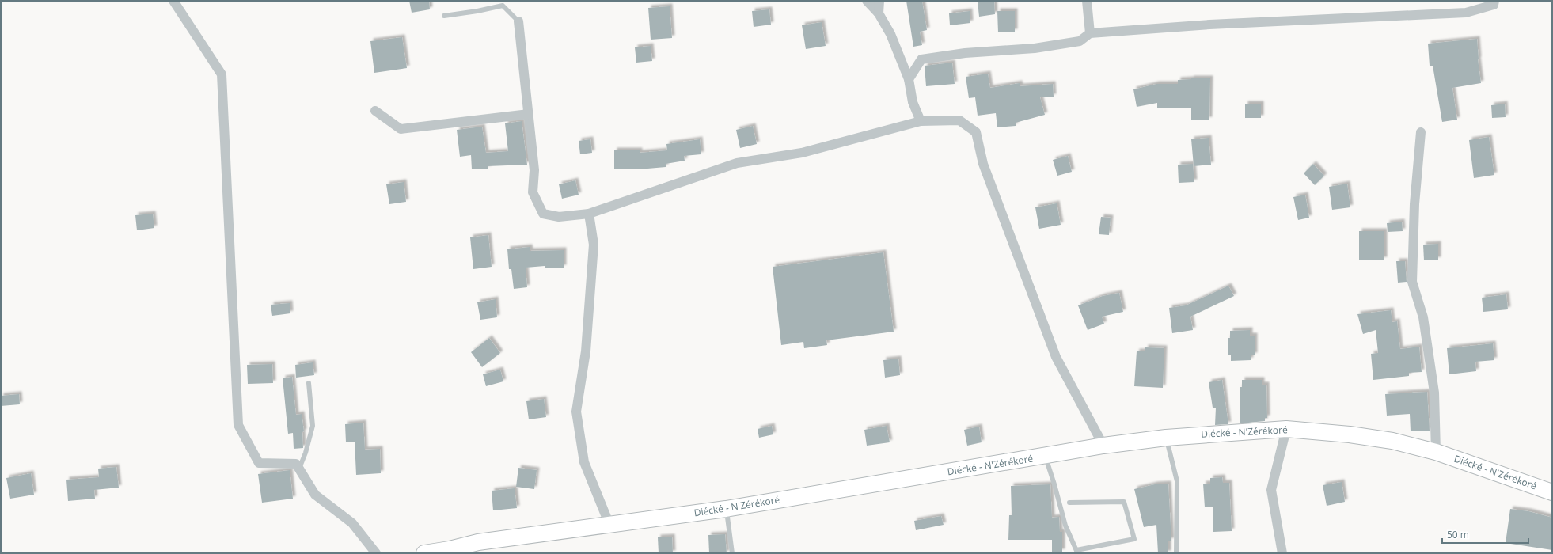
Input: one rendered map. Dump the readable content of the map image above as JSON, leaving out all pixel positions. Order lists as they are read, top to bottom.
{
  "streets": {
    "highway": ["Diécké - N'Zérékoré"]
  },
  "scale_bar": "50 m"
}
